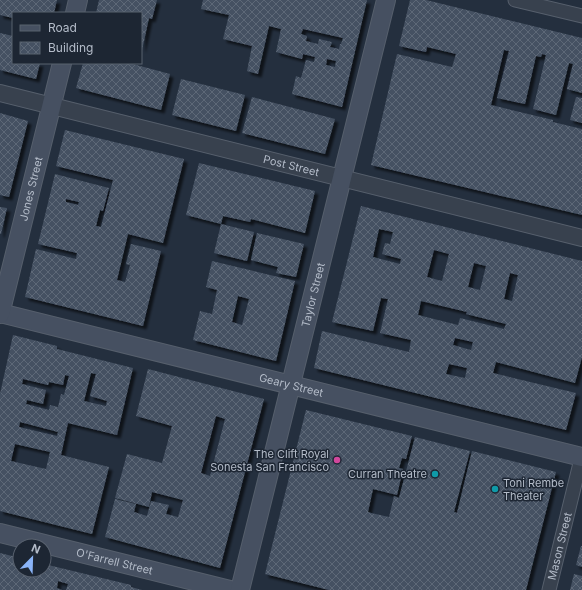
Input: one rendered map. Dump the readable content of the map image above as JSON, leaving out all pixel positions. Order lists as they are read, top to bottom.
{
  "streets": {
    "main road": [
      "Jones Street",
      "Taylor Street",
      "Geary Street",
      "O'Farrell Street"
    ],
    "street": ["Post Street", "Mason Street"]
  },
  "crossings": [
    ["Post Street", "Jones Street"],
    ["Post Street", "Taylor Street"],
    ["Jones Street", "Geary Street"],
    ["Taylor Street", "Geary Street"],
    ["Geary Street", "Mason Street"]
  ],
  "places": ["The Clift Royal Sonesta San Francisco", "Curran Theatre", "Toni Rembe Theater"],
  "legend": ["Road", "Building"],
  "north": "top right"
}
